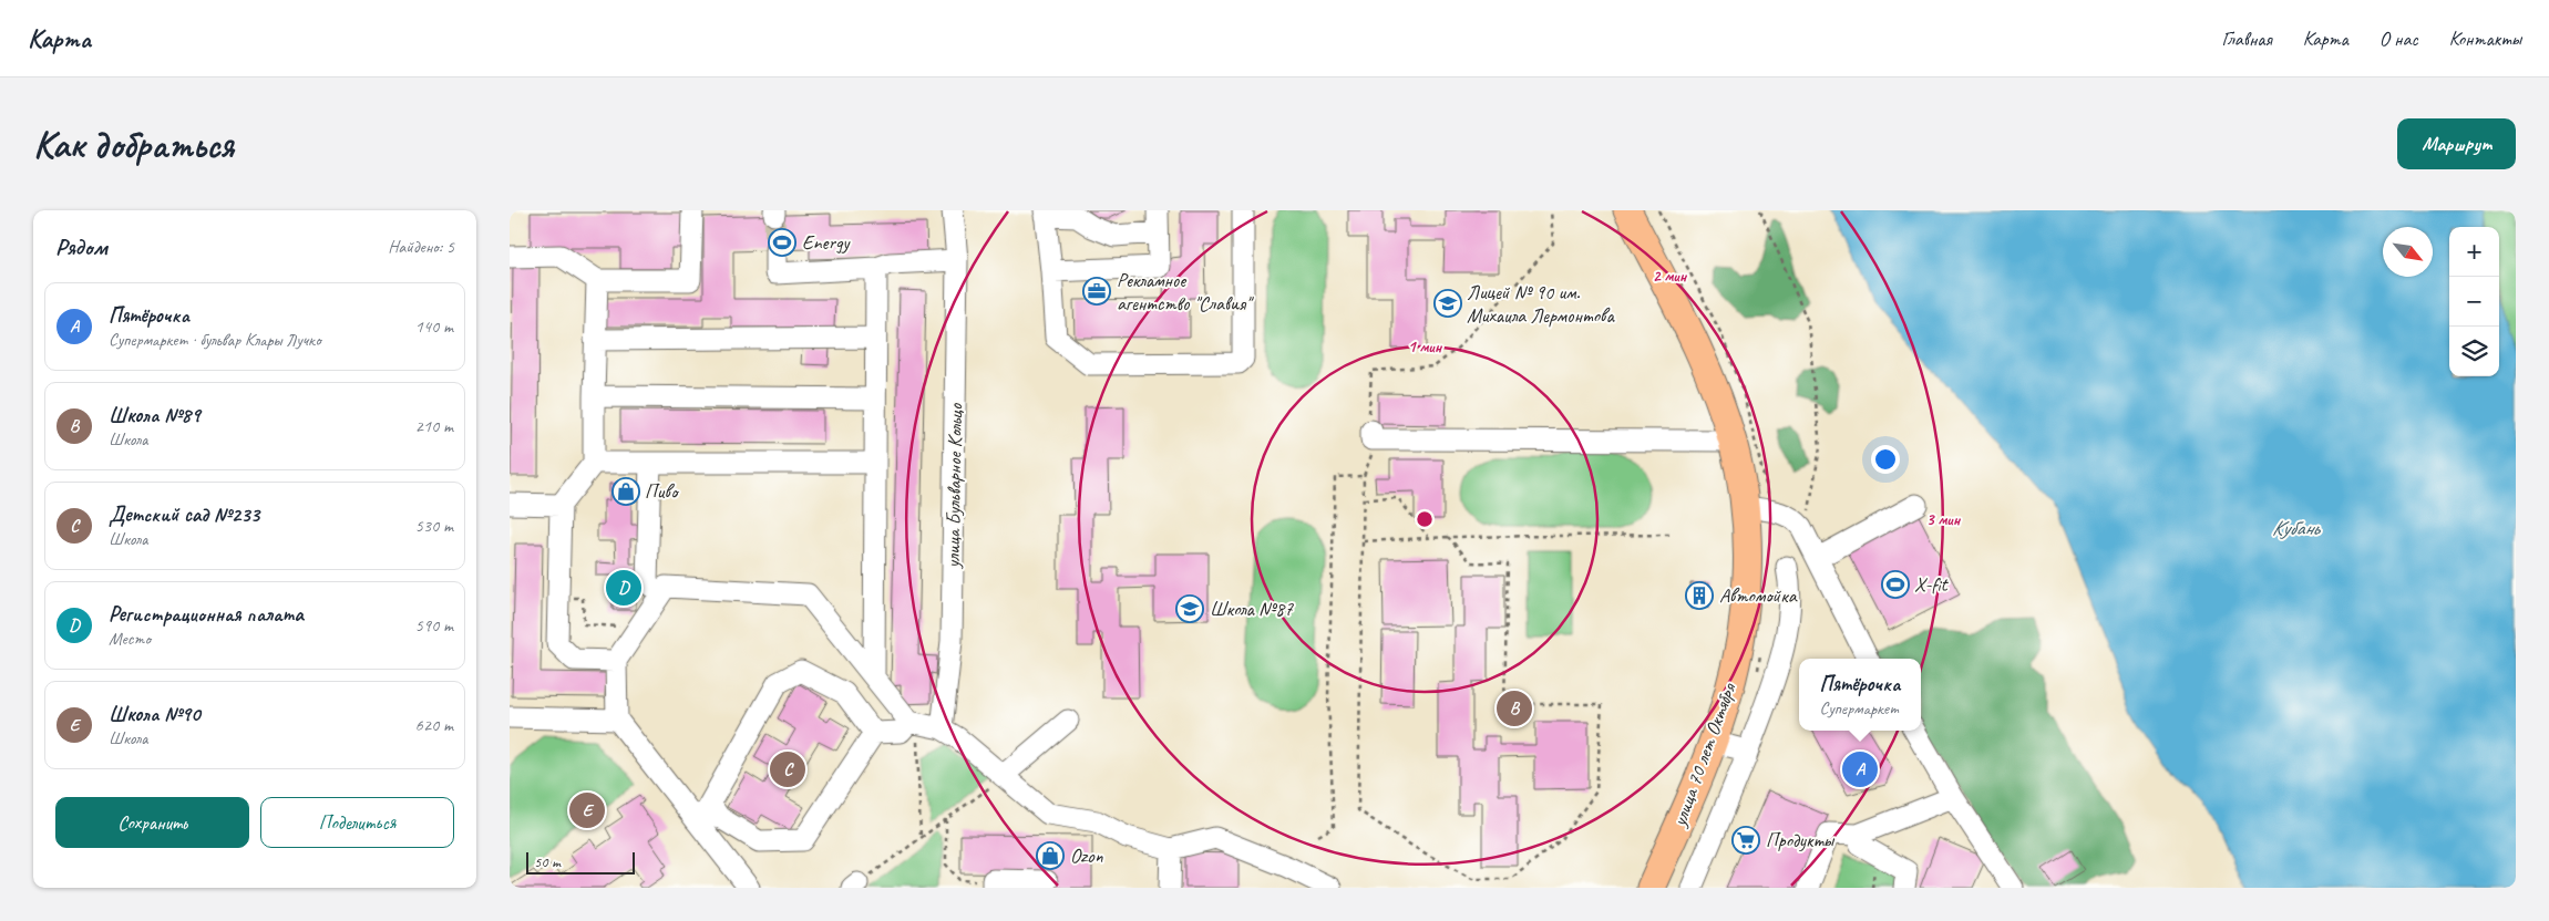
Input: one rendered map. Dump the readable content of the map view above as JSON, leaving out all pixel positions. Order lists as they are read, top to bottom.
{
  "streets": {
    "main road": ["улица 70 лет Октября"],
    "street": ["улица Бульварное Кольцо"]
  },
  "water": ["Кубань"],
  "places": {
    "sports": ["Energy", "X-fit"],
    "office": ["Рекламное агентство \"Славия\""],
    "school or university": ["Лицей № 90 им. Михаила Лермонтова", "Школа №87"],
    "shop": ["Пиво", "Ozon"],
    "building": ["Автомойка"],
    "supermarket": ["Продукты"]
  },
  "scale_bar": "50 m",
  "north": "bottom right",
  "page": {
    "header": "Карта",
    "nav": [
      "Главная",
      "Карта",
      "О нас",
      "Контакты"
    ],
    "buttons": [
      "Маршрут",
      ["Сохранить", "Поделиться"]
    ],
    "title": "Как добраться",
    "heading": ["Рядом", "Найдено: 5"],
    "map_buttons": ["+", "−"],
    "list": [
      {
        "mark": "A",
        "name": "Пятёрочка",
        "note": "Супермаркет · бульвар Клары Лучко",
        "value": "140 m"
      },
      {
        "mark": "B",
        "name": "Школа №89",
        "note": "Школа",
        "value": "210 m"
      },
      {
        "mark": "C",
        "name": "Детский сад №233",
        "note": "Школа",
        "value": "530 m"
      },
      {
        "mark": "D",
        "name": "Регистрационная палата",
        "note": "Место",
        "value": "590 m"
      },
      {
        "mark": "E",
        "name": "Школа №90",
        "note": "Школа",
        "value": "620 m"
      }
    ],
    "pins": [
      "D",
      "B",
      "A",
      "C",
      "E"
    ],
    "popup": ["Пятёрочка", "Супермаркет"],
    "scale": "50 m"
  },
  "rings": ["2 мин", "1 мин", "3 мин"]
}
